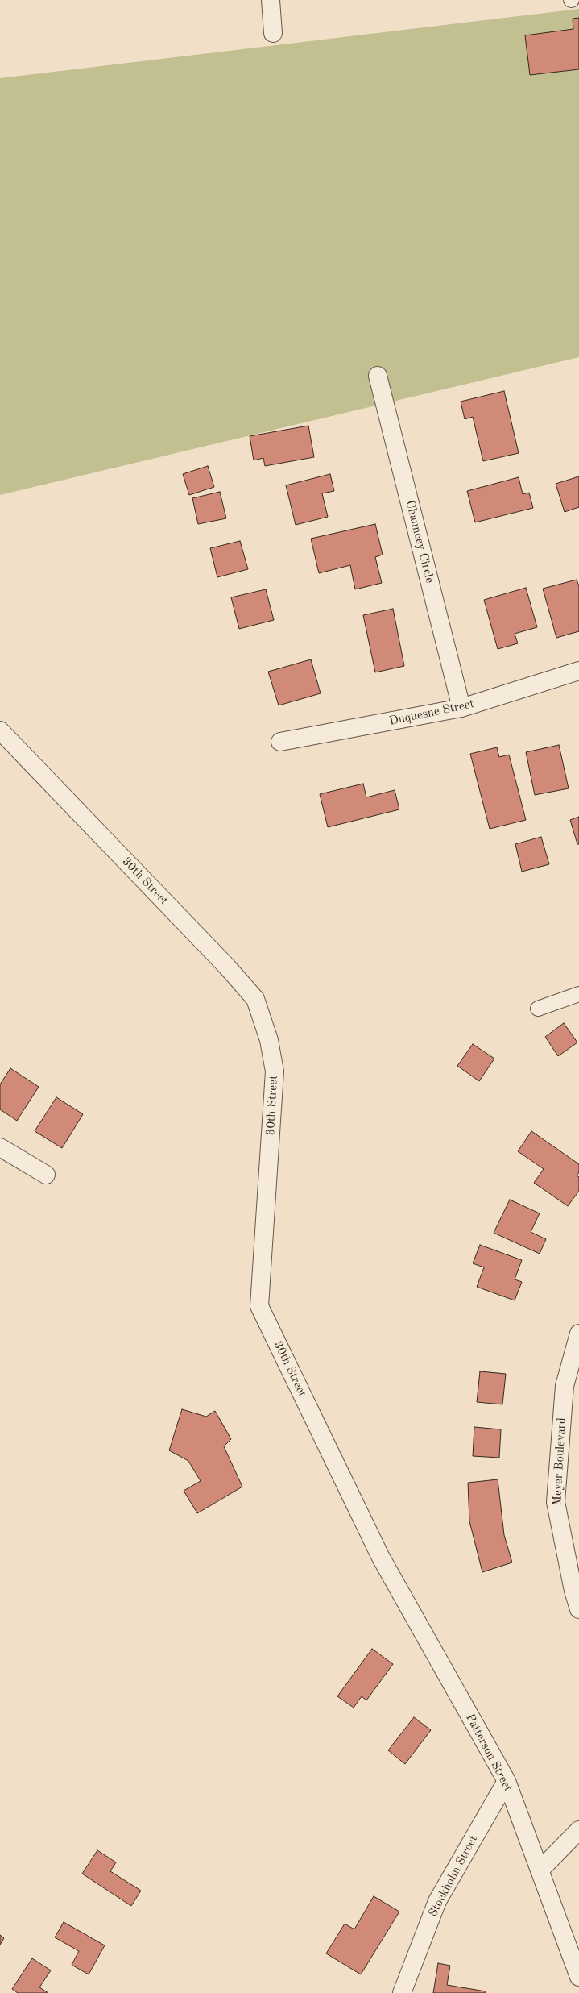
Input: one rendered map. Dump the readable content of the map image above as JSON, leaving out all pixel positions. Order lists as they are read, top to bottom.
{
  "streets": {
    "street": [
      "Chauncey Circle",
      "Duquesne Street",
      "30th Street",
      "Meyer Boulevard",
      "Patterson Street",
      "Stockholm Street"
    ]
  },
  "crossings": [
    ["Chauncey Circle", "Duquesne Street"],
    ["30th Street", "Patterson Street"],
    ["Patterson Street", "Stockholm Street"]
  ]
}
